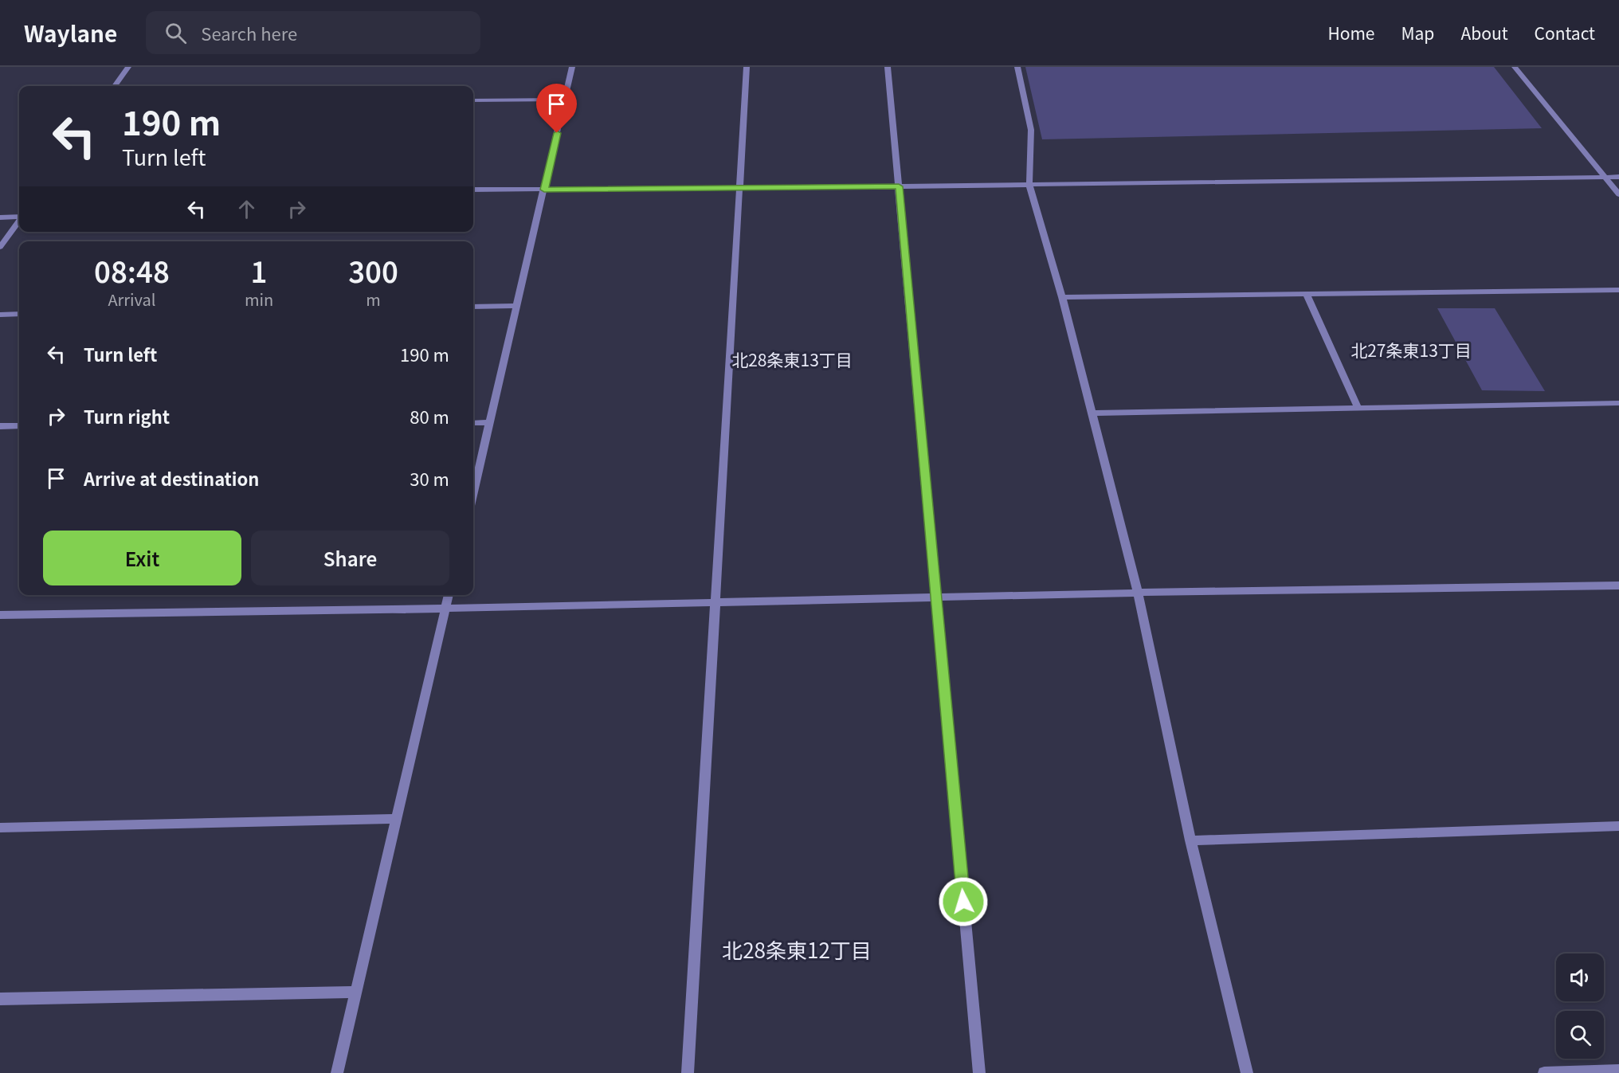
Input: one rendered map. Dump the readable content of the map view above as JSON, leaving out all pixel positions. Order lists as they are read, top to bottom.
{
  "districts": ["北27条東13丁目", "北28条東13丁目", "北28条東12丁目"],
  "page": {
    "header": "Waylane",
    "search": "Search here",
    "nav": [
      "Home",
      "Map",
      "About",
      "Contact"
    ],
    "turn": ["190 m", "Turn left"],
    "eta": [
      "08:48",
      "Arrival",
      "1",
      "min",
      "300",
      "m"
    ],
    "list": [
      {
        "name": "Turn left",
        "value": "190 m"
      },
      {
        "name": "Turn right",
        "value": "80 m"
      },
      {
        "name": "Arrive at destination",
        "value": "30 m"
      }
    ],
    "buttons": ["Exit", "Share"]
  }
}
